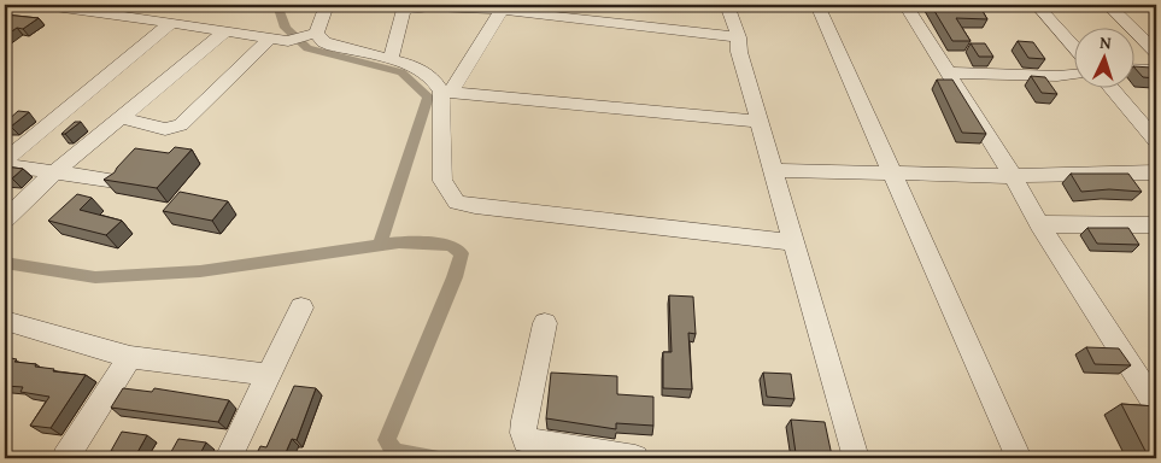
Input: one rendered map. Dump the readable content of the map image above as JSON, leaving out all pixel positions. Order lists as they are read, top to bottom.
{
  "north": "top"
}
